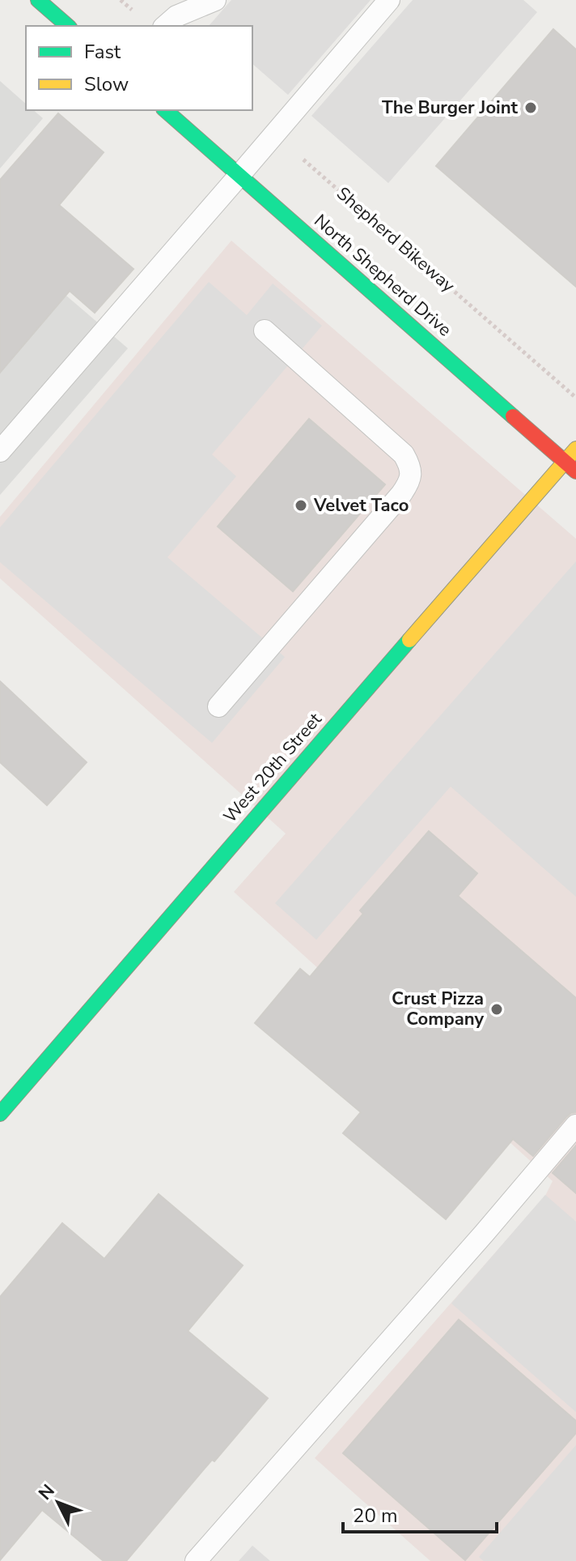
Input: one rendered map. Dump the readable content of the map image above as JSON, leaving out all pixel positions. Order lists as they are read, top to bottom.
{
  "streets": {
    "main road": ["North Shepherd Drive", "West 20th Street"],
    "path": ["Shepherd Bikeway"]
  },
  "crossings": [
    ["North Shepherd Drive", "West 20th Street"]
  ],
  "places": ["The Burger Joint", "Velvet Taco", "Crust Pizza Company"],
  "legend": ["Fast", "Slow"],
  "scale_bar": "20 m",
  "north": "top left"
}
